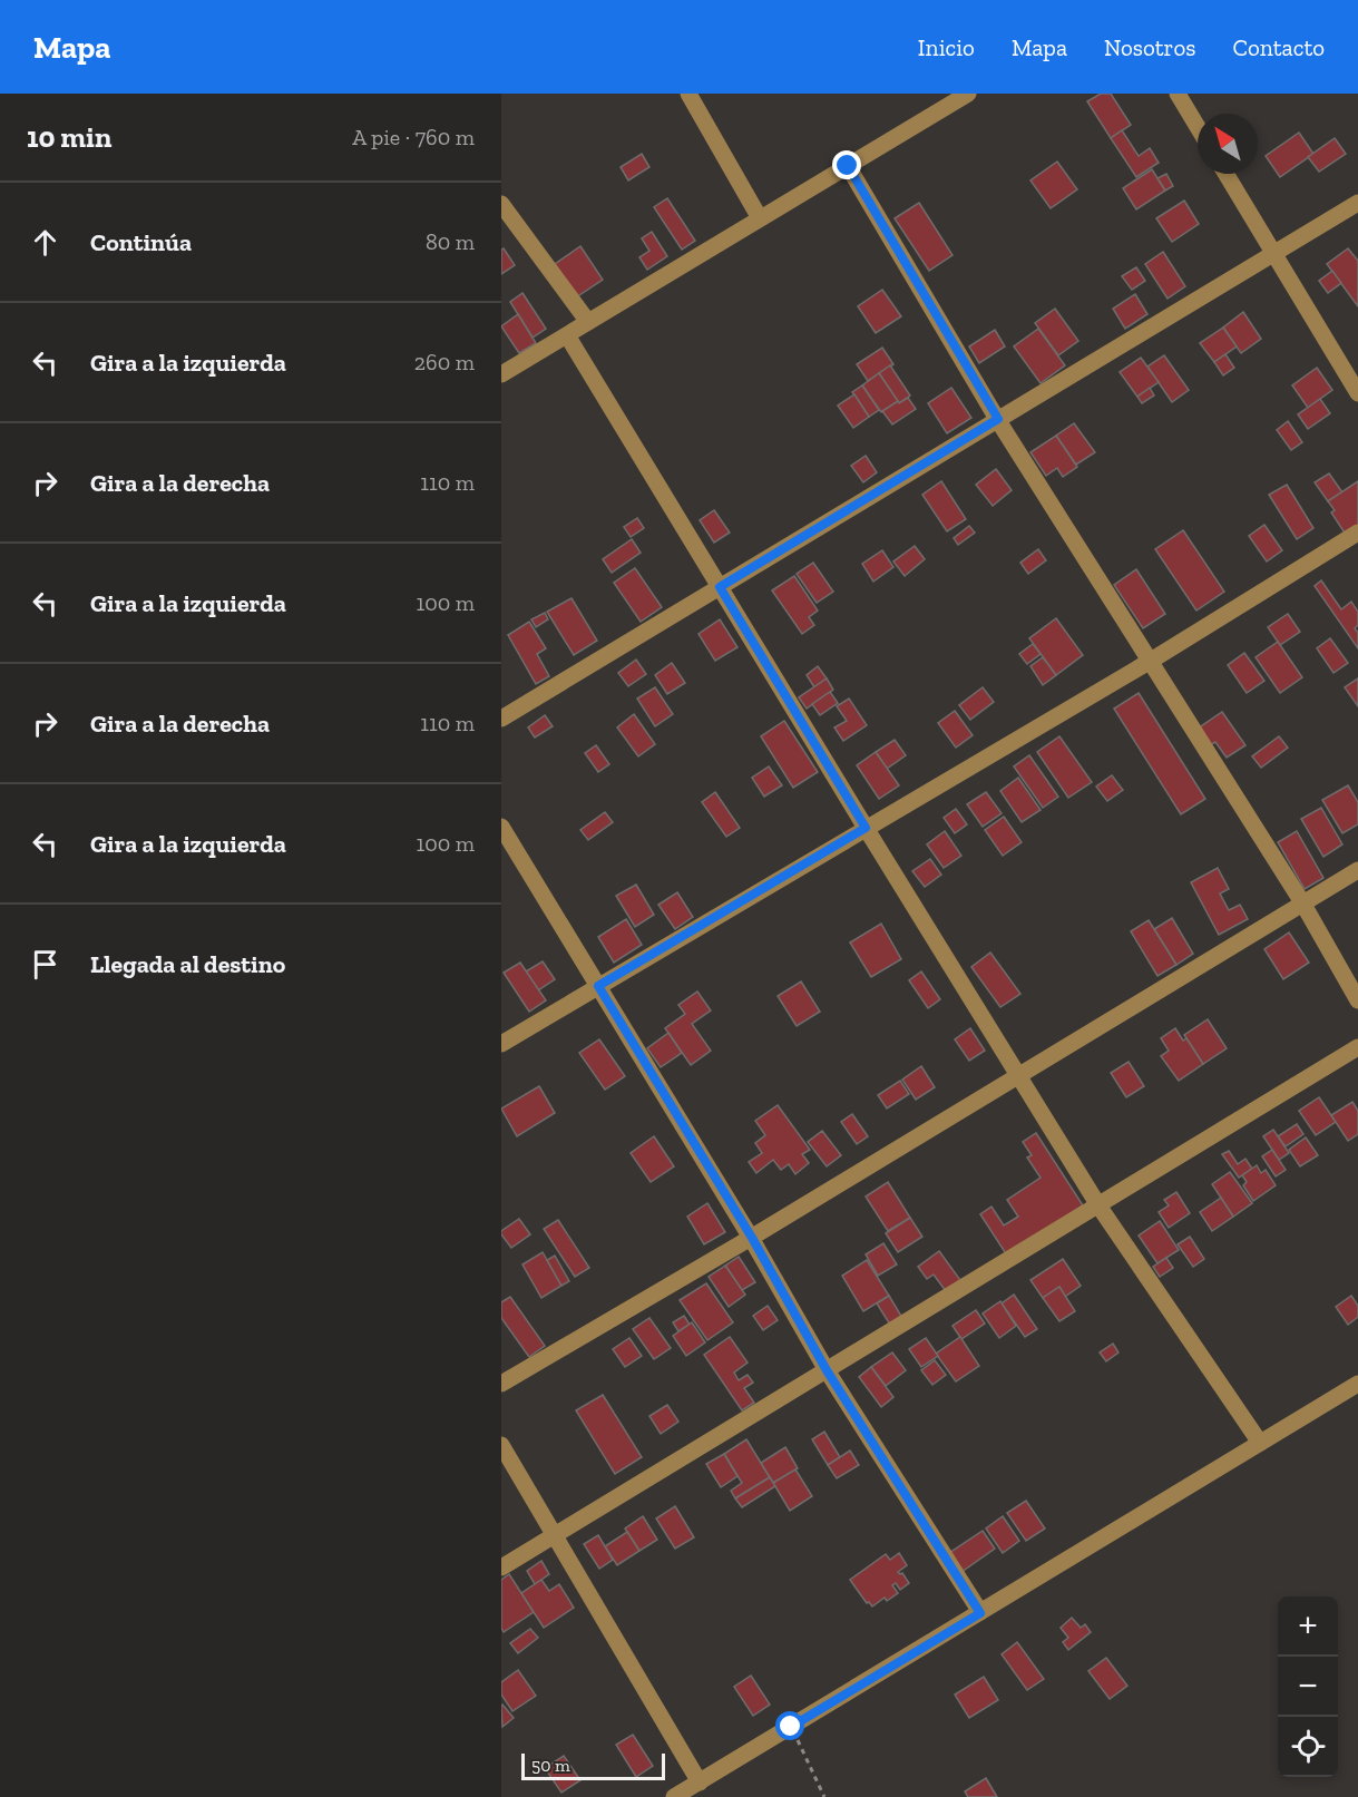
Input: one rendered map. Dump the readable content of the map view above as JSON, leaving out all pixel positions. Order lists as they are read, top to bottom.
{
  "scale_bar": "50 m",
  "north": "top left",
  "page": {
    "header": "Mapa",
    "nav": [
      "Inicio",
      "Mapa",
      "Nosotros",
      "Contacto"
    ],
    "heading": ["10 min", "A pie · 760 m"],
    "list": [
      ["Continúa", "80 m"],
      ["Gira a la izquierda", "260 m"],
      ["Gira a la derecha", "110 m"],
      ["Gira a la izquierda", "100 m"],
      ["Gira a la derecha", "110 m"],
      ["Gira a la izquierda", "100 m"],
      "Llegada al destino"
    ],
    "map_buttons": ["+", "−"],
    "scale": "50 m"
  }
}
